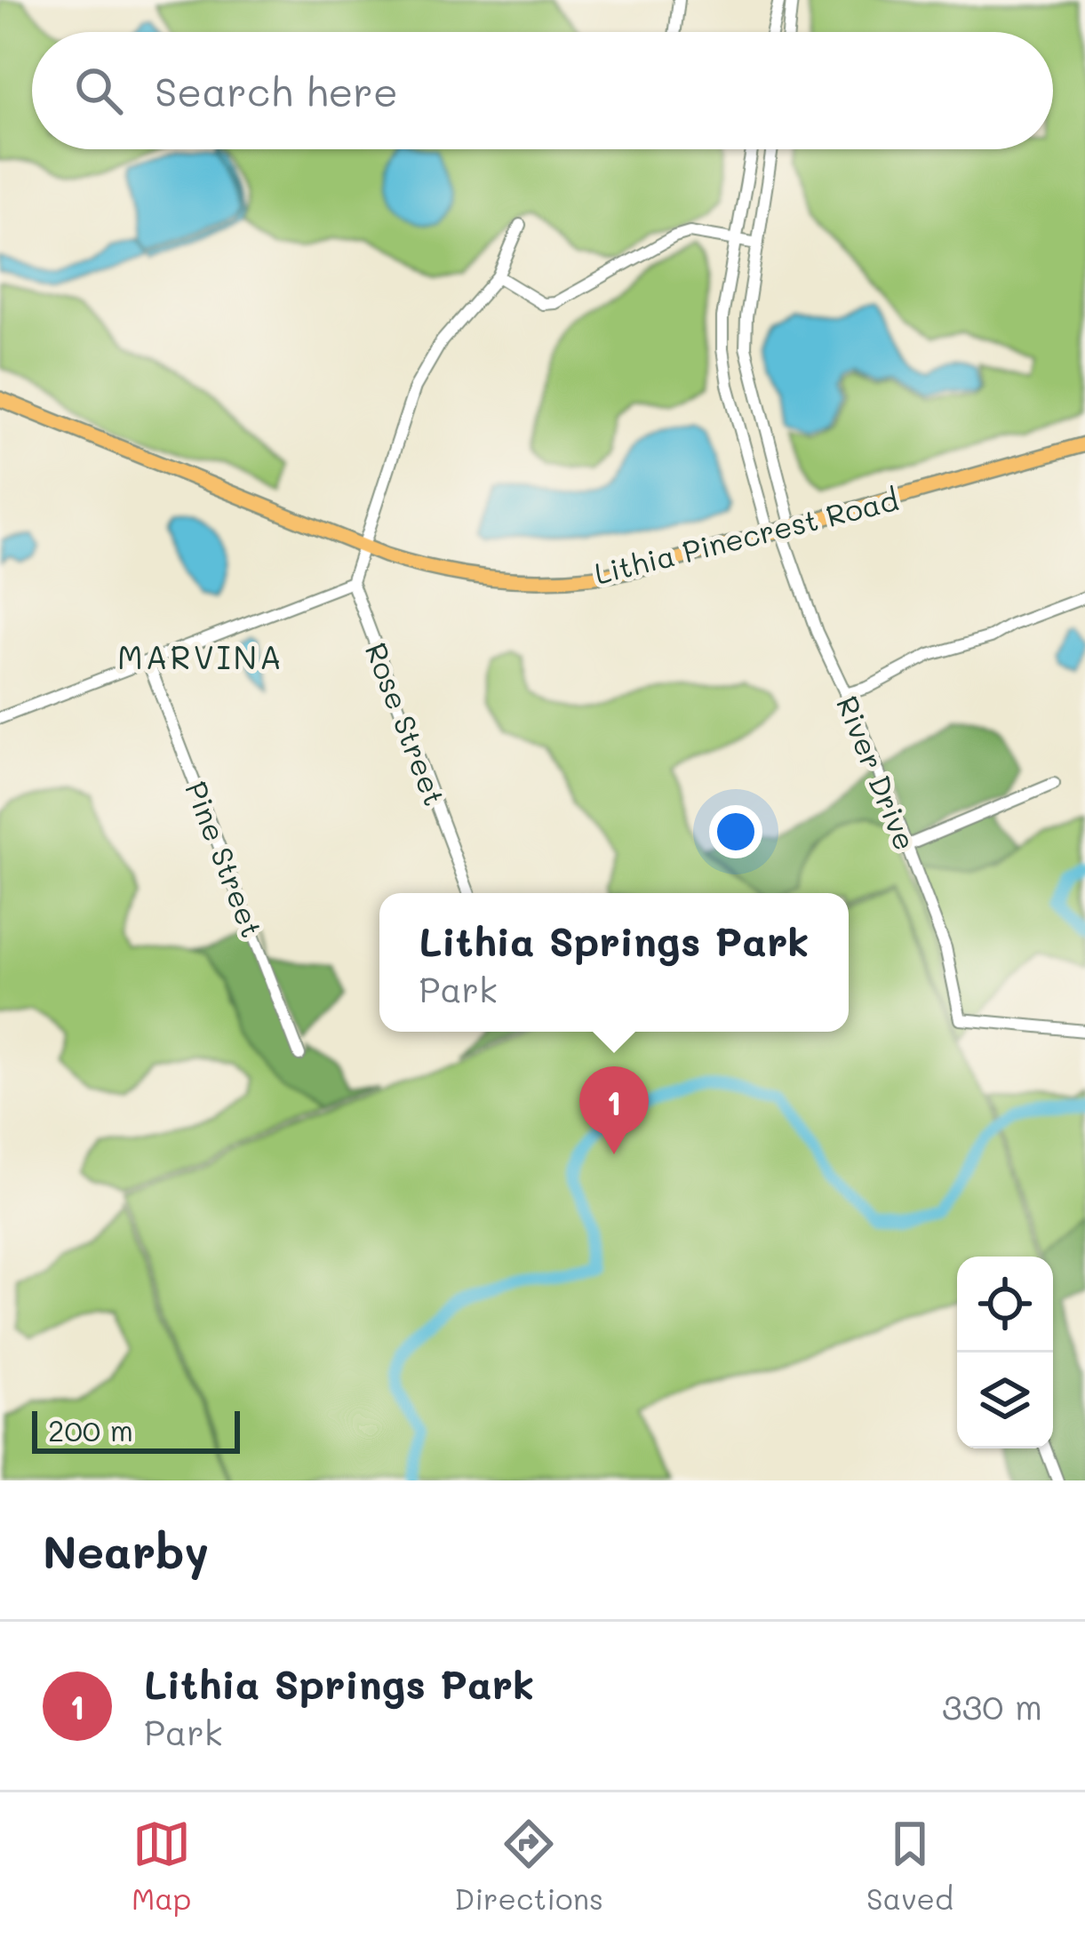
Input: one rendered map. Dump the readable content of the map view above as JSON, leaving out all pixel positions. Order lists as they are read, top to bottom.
{
  "streets": {
    "main road": ["Lithia Pinecrest Road"],
    "street": ["Rose Street", "River Drive", "Pine Street"]
  },
  "crossings": [
    ["Lithia Pinecrest Road", "River Drive"]
  ],
  "districts": ["MARVINA"],
  "scale_bar": "200 m",
  "page": {
    "search": "Search here",
    "popup": ["Lithia Springs Park", "Park"],
    "pins": "1",
    "scale": "200 m",
    "heading": "Nearby",
    "list": [
      {
        "mark": "1",
        "name": "Lithia Springs Park",
        "note": "Park",
        "value": "330 m"
      }
    ],
    "nav": ["Map", "Directions", "Saved"]
  }
}
